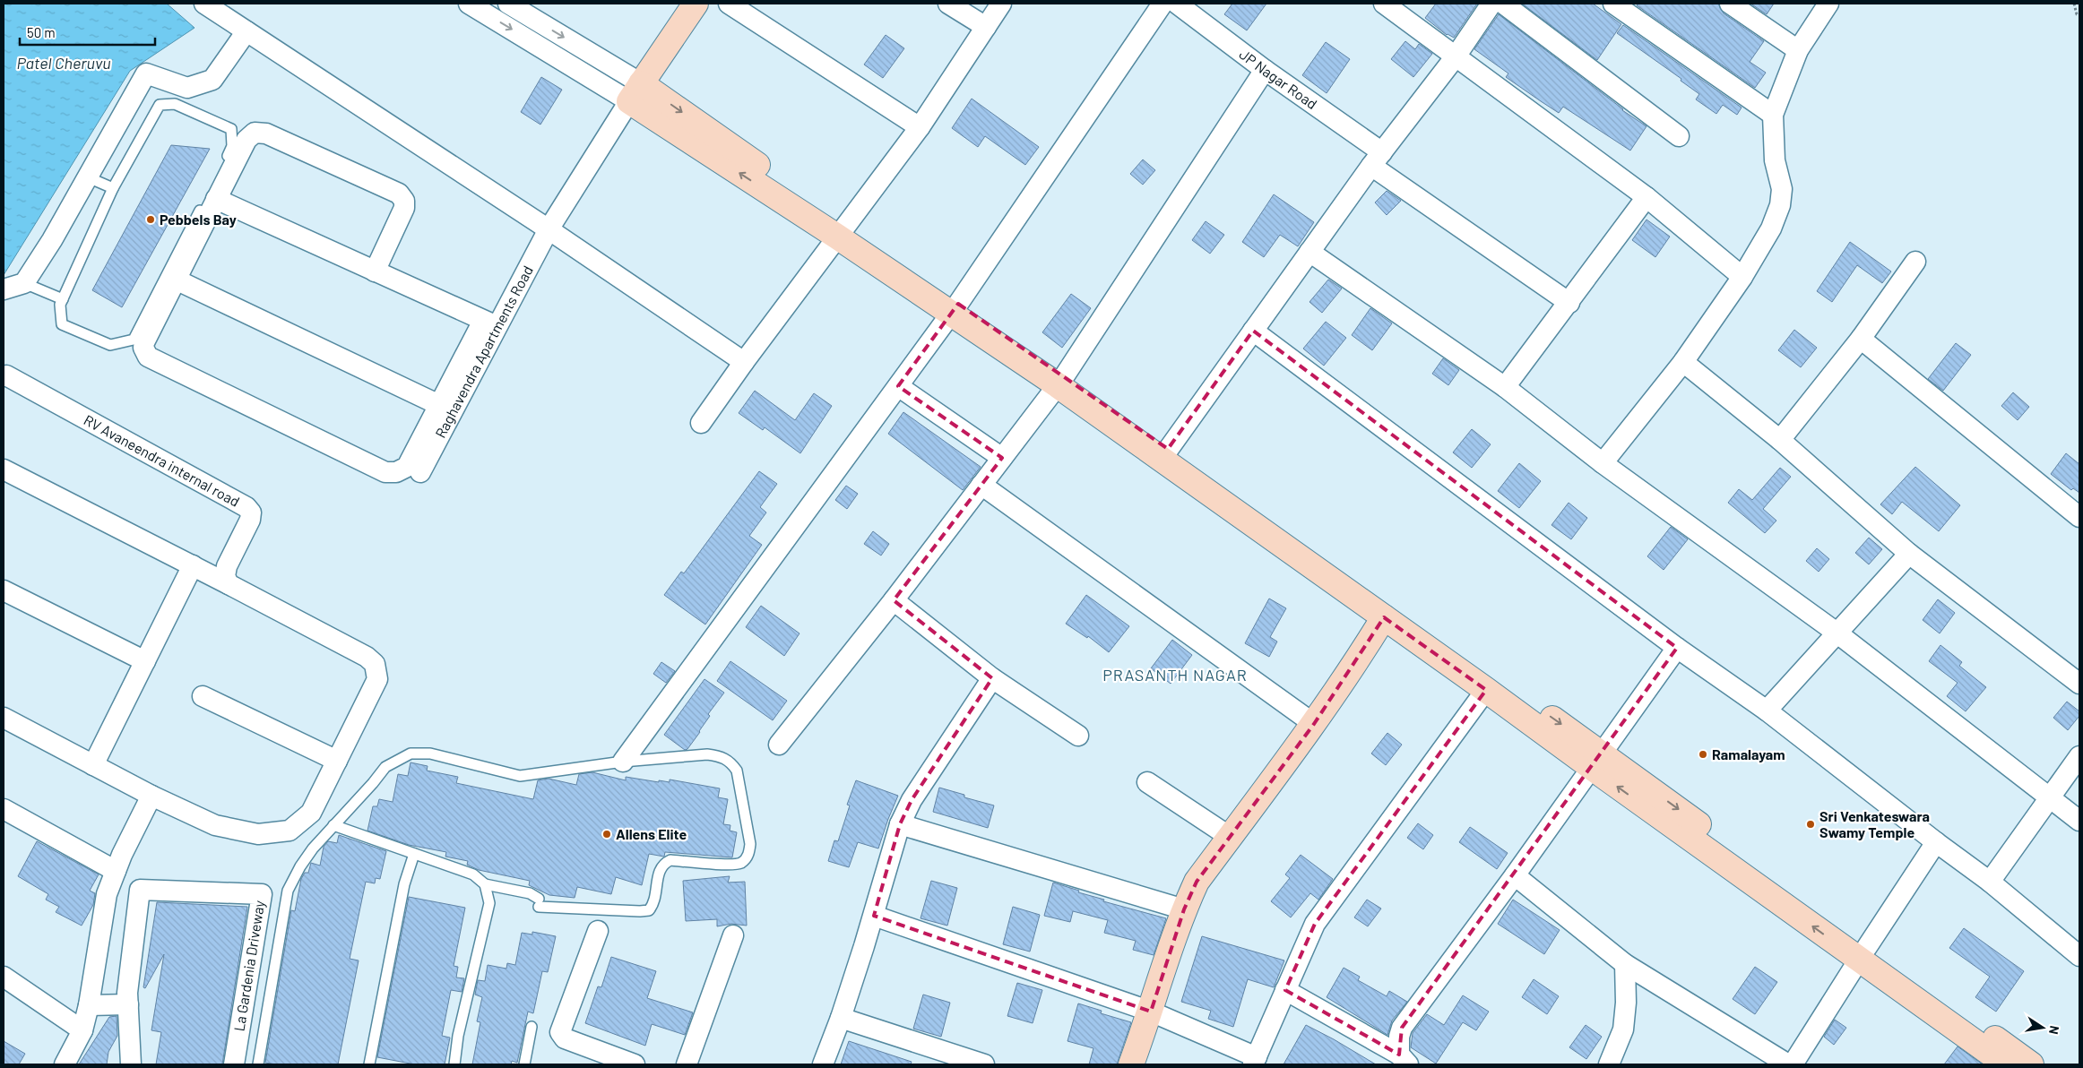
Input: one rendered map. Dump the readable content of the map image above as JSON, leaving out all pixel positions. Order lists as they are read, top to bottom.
{
  "streets": {
    "street": [
      "JP Nagar Road",
      "Raghavendra Apartments Road",
      "RV Avaneendra internal road",
      "La Gardenia Driveway"
    ]
  },
  "districts": ["PRASANTH NAGAR"],
  "water": ["Patel Cheruvu"],
  "places": [
    "Pebbels Bay",
    "Ramalayam",
    "Sri Venkateswara Swamy Temple",
    "Allens Elite"
  ],
  "scale_bar": "50 m",
  "north": "right"
}
